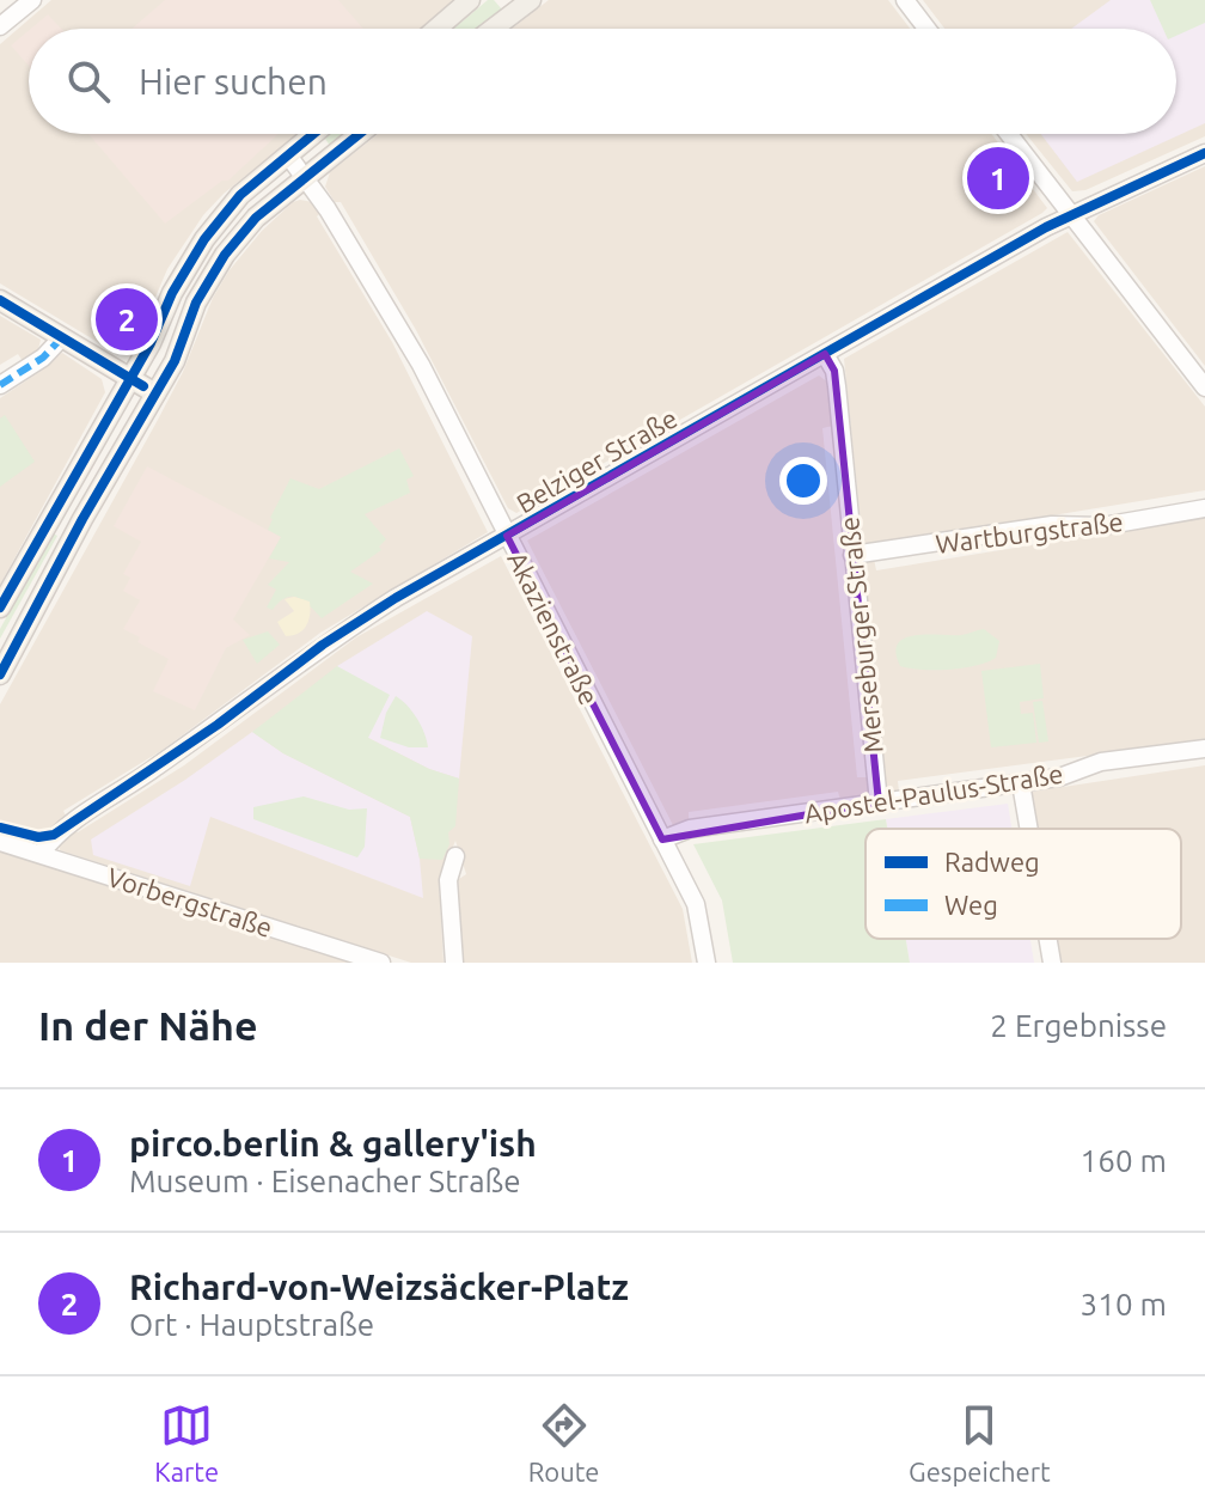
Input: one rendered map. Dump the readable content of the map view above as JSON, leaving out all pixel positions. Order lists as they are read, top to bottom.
{
  "streets": {
    "street": [
      "Belziger Straße",
      "Wartburgstraße",
      "Akazienstraße",
      "Merseburger Straße",
      "Apostel-Paulus-Straße",
      "Vorbergstraße"
    ]
  },
  "crossings": [
    ["Belziger Straße", "Akazienstraße"],
    ["Belziger Straße", "Merseburger Straße"],
    ["Belziger Straße", "Vorbergstraße"],
    ["Wartburgstraße", "Merseburger Straße"],
    ["Akazienstraße", "Apostel-Paulus-Straße"],
    ["Merseburger Straße", "Apostel-Paulus-Straße"]
  ],
  "legend": ["Radweg", "Weg"],
  "page": {
    "search": "Hier suchen",
    "pins": ["1", "2"],
    "heading": ["In der Nähe", "2 Ergebnisse"],
    "list": [
      {
        "mark": "1",
        "name": "pirco.berlin & gallery'ish",
        "note": "Museum · Eisenacher Straße",
        "value": "160 m"
      },
      {
        "mark": "2",
        "name": "Richard-von-Weizsäcker-Platz",
        "note": "Ort · Hauptstraße",
        "value": "310 m"
      }
    ],
    "nav": ["Karte", "Route", "Gespeichert"]
  }
}
